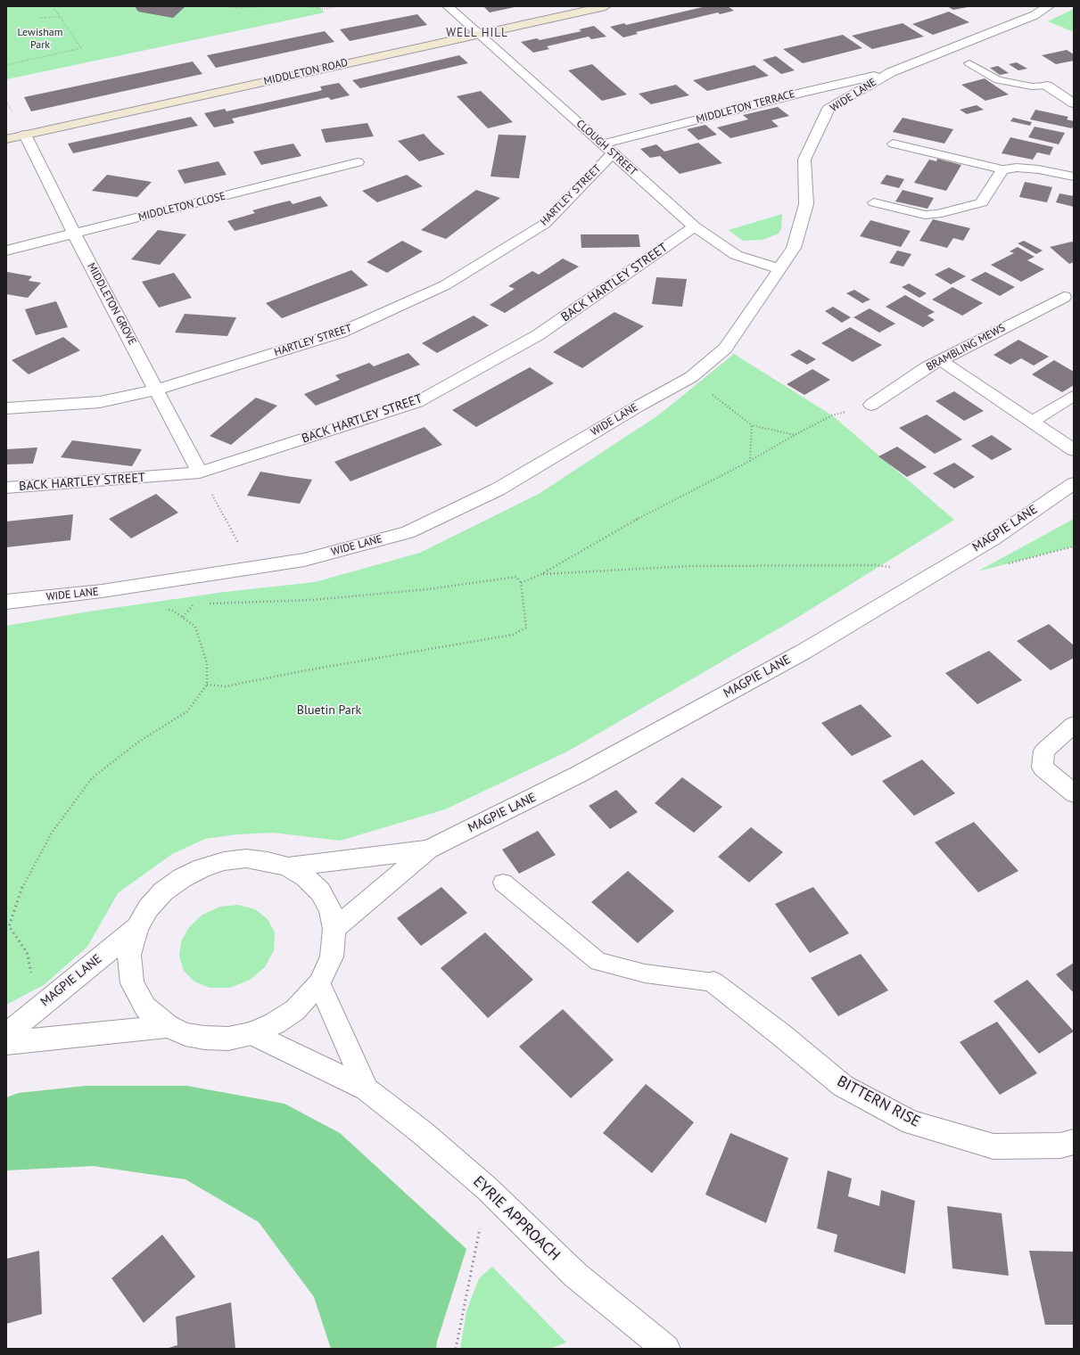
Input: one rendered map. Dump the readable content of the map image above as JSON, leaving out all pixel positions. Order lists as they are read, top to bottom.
{
  "streets": {
    "main road": ["MIDDLETON ROAD"],
    "street": [
      "WIDE LANE",
      "MIDDLETON TERRACE",
      "CLOUGH STREET",
      "HARTLEY STREET",
      "MIDDLETON CLOSE",
      "BACK HARTLEY STREET",
      "MIDDLETON GROVE",
      "BRAMBLING MEWS",
      "MAGPIE LANE",
      "BITTERN RISE",
      "EYRIE APPROACH"
    ]
  },
  "crossings": [
    ["MIDDLETON ROAD", "CLOUGH STREET"],
    ["MIDDLETON ROAD", "MIDDLETON GROVE"],
    ["WIDE LANE", "MIDDLETON TERRACE"],
    ["WIDE LANE", "CLOUGH STREET"],
    ["MIDDLETON TERRACE", "CLOUGH STREET"],
    ["MIDDLETON TERRACE", "HARTLEY STREET"],
    ["CLOUGH STREET", "HARTLEY STREET"],
    ["CLOUGH STREET", "BACK HARTLEY STREET"],
    ["HARTLEY STREET", "MIDDLETON GROVE"],
    ["MIDDLETON CLOSE", "MIDDLETON GROVE"],
    ["BACK HARTLEY STREET", "MIDDLETON GROVE"]
  ],
  "districts": ["WELL HILL"],
  "parks": ["Lewisham Park", "Bluetin Park"]
}
